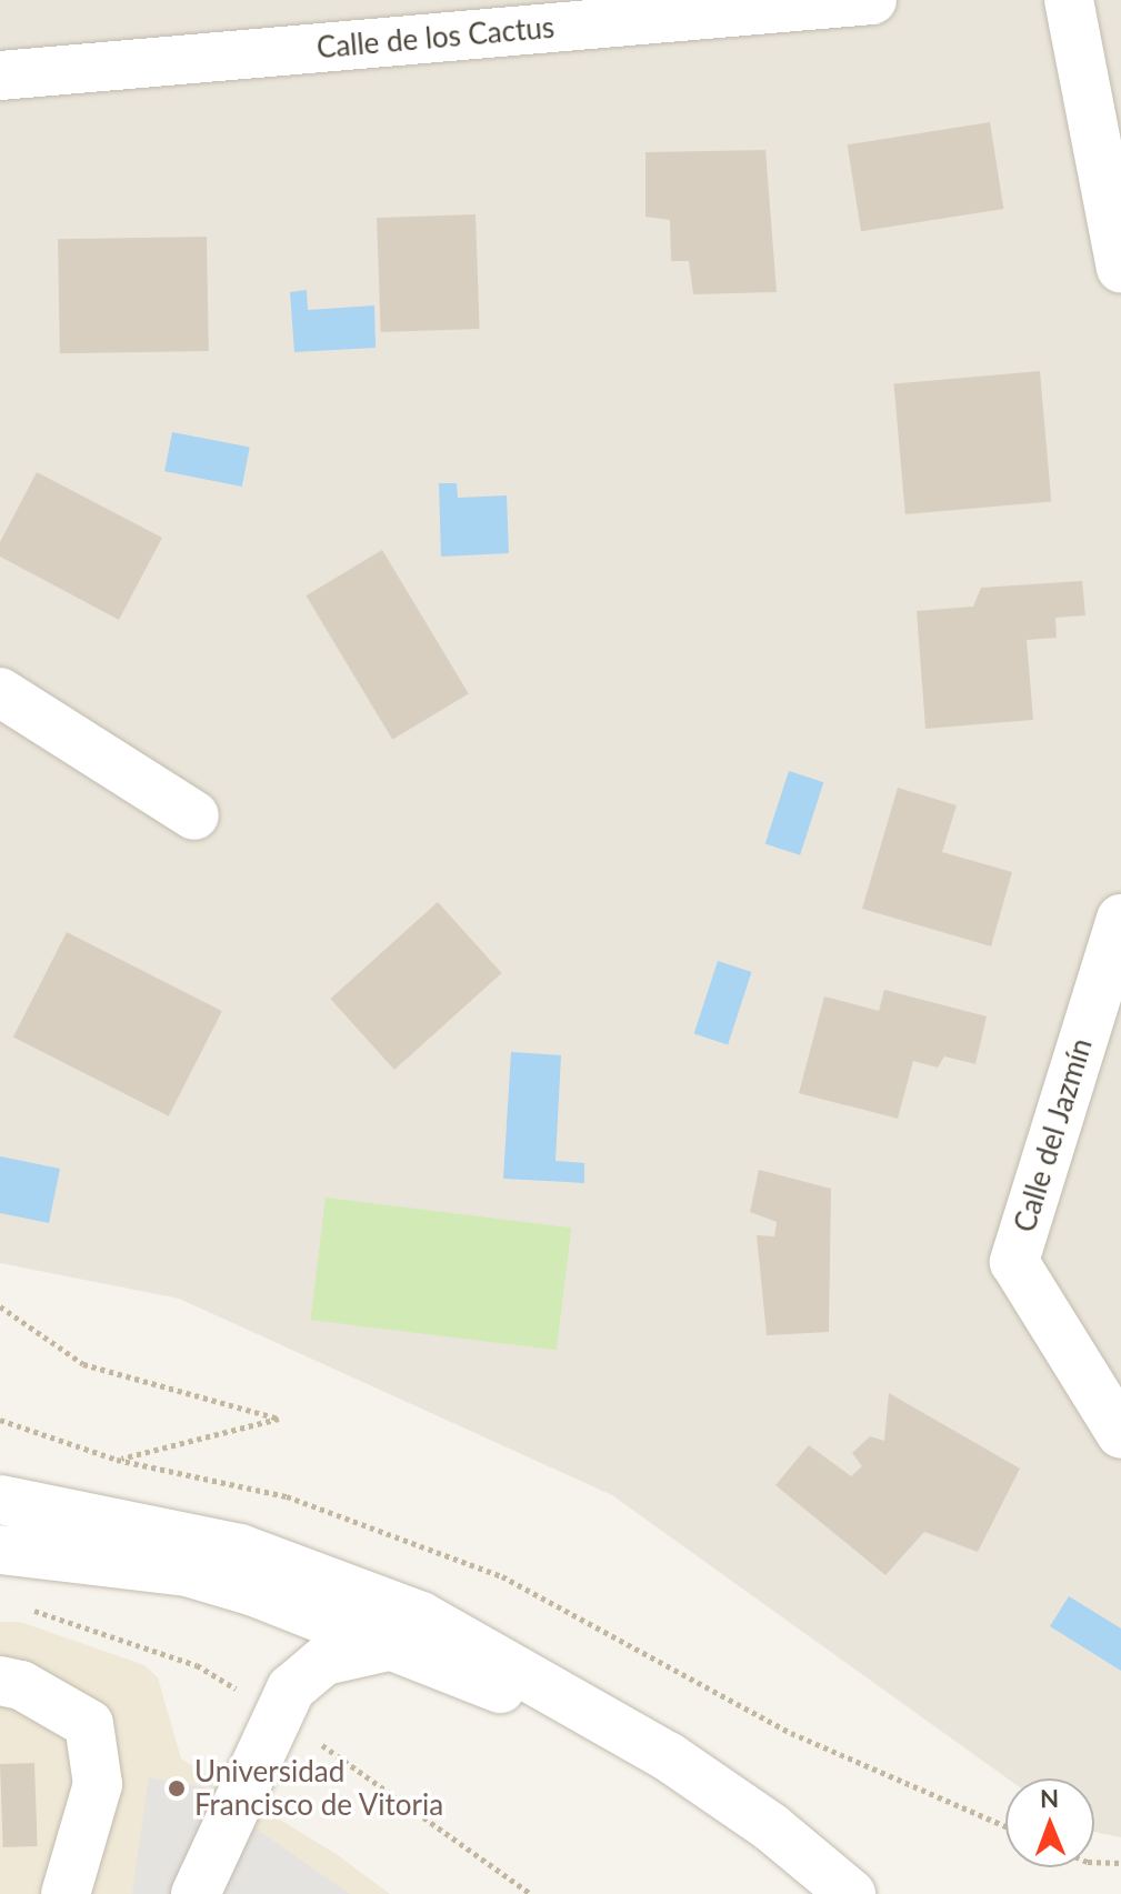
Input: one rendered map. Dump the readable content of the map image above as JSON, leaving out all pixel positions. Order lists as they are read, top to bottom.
{
  "streets": {
    "street": ["Calle de los Cactus", "Calle del Jazmín"]
  },
  "places": ["Universidad Francisco de Vitoria"],
  "north": "top"
}
